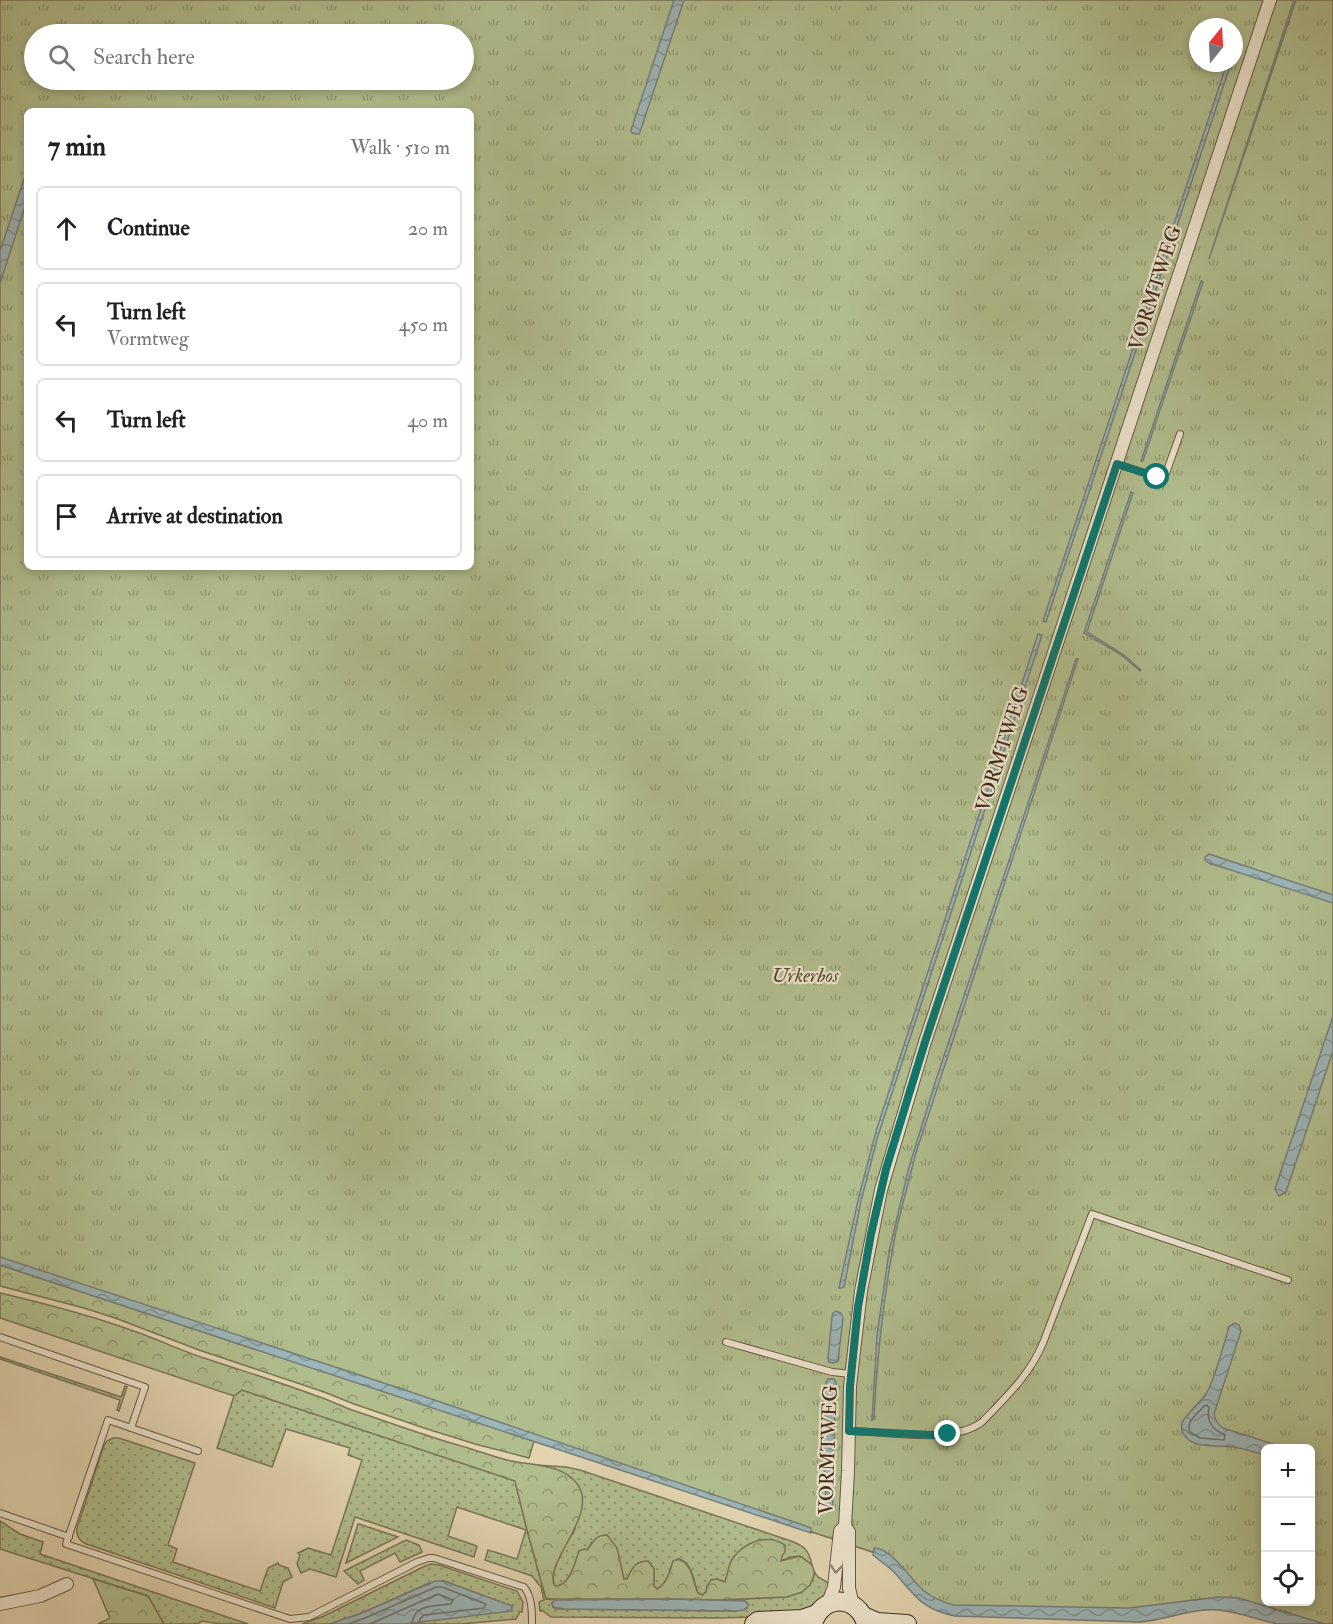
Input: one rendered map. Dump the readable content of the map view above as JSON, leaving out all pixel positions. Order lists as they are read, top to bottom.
{
  "streets": {
    "street": ["VORMTWEG"]
  },
  "parks": ["Urkerbos"],
  "north": "top",
  "page": {
    "search": "Search here",
    "heading": ["7 min", "Walk · 510 m"],
    "list": [
      ["Continue", "20 m"],
      ["Turn left", "Vormtweg", "450 m"],
      ["Turn left", "40 m"],
      "Arrive at destination"
    ],
    "map_buttons": ["+", "−"]
  }
}
